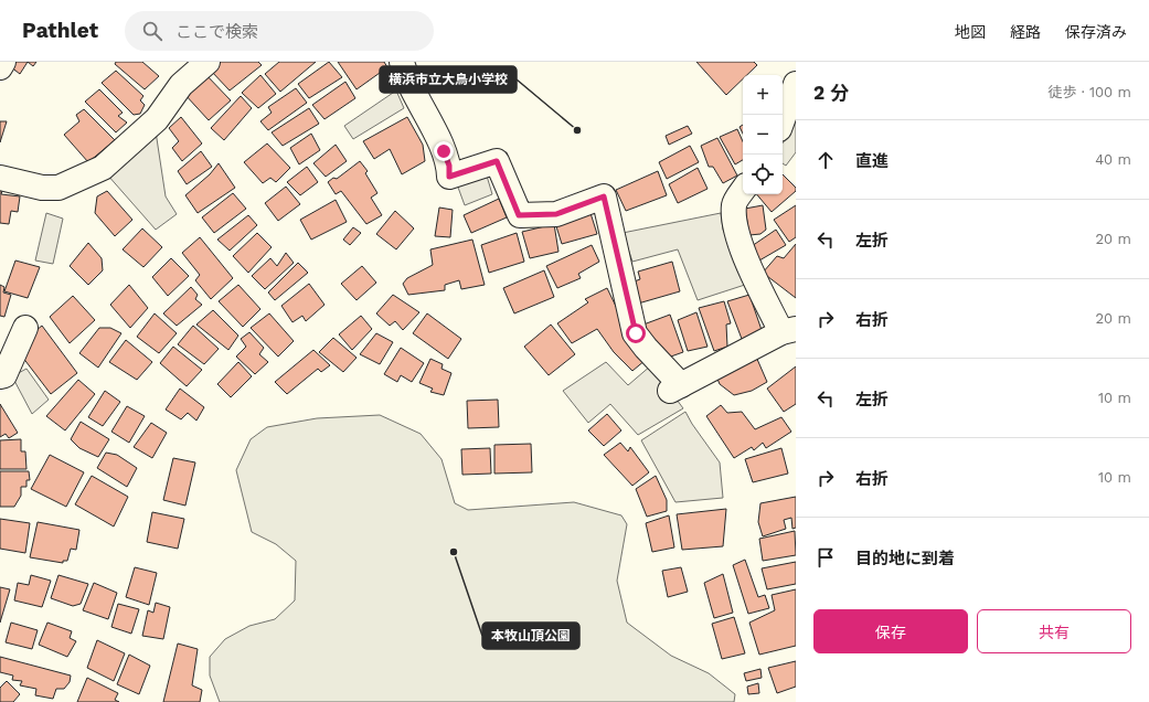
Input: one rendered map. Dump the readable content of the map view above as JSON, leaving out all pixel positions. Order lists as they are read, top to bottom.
{
  "places": ["横浜市立大鳥小学校", "本牧山頂公園"],
  "page": {
    "header": "Pathlet",
    "search": "ここで検索",
    "nav": ["地図", "経路", "保存済み"],
    "heading": ["2 分", "徒歩 · 100 m"],
    "map_buttons": ["+", "−"],
    "list": [
      ["直進", "40 m"],
      ["左折", "20 m"],
      ["右折", "20 m"],
      ["左折", "10 m"],
      ["右折", "10 m"],
      "目的地に到着"
    ],
    "buttons": ["保存", "共有"]
  }
}
